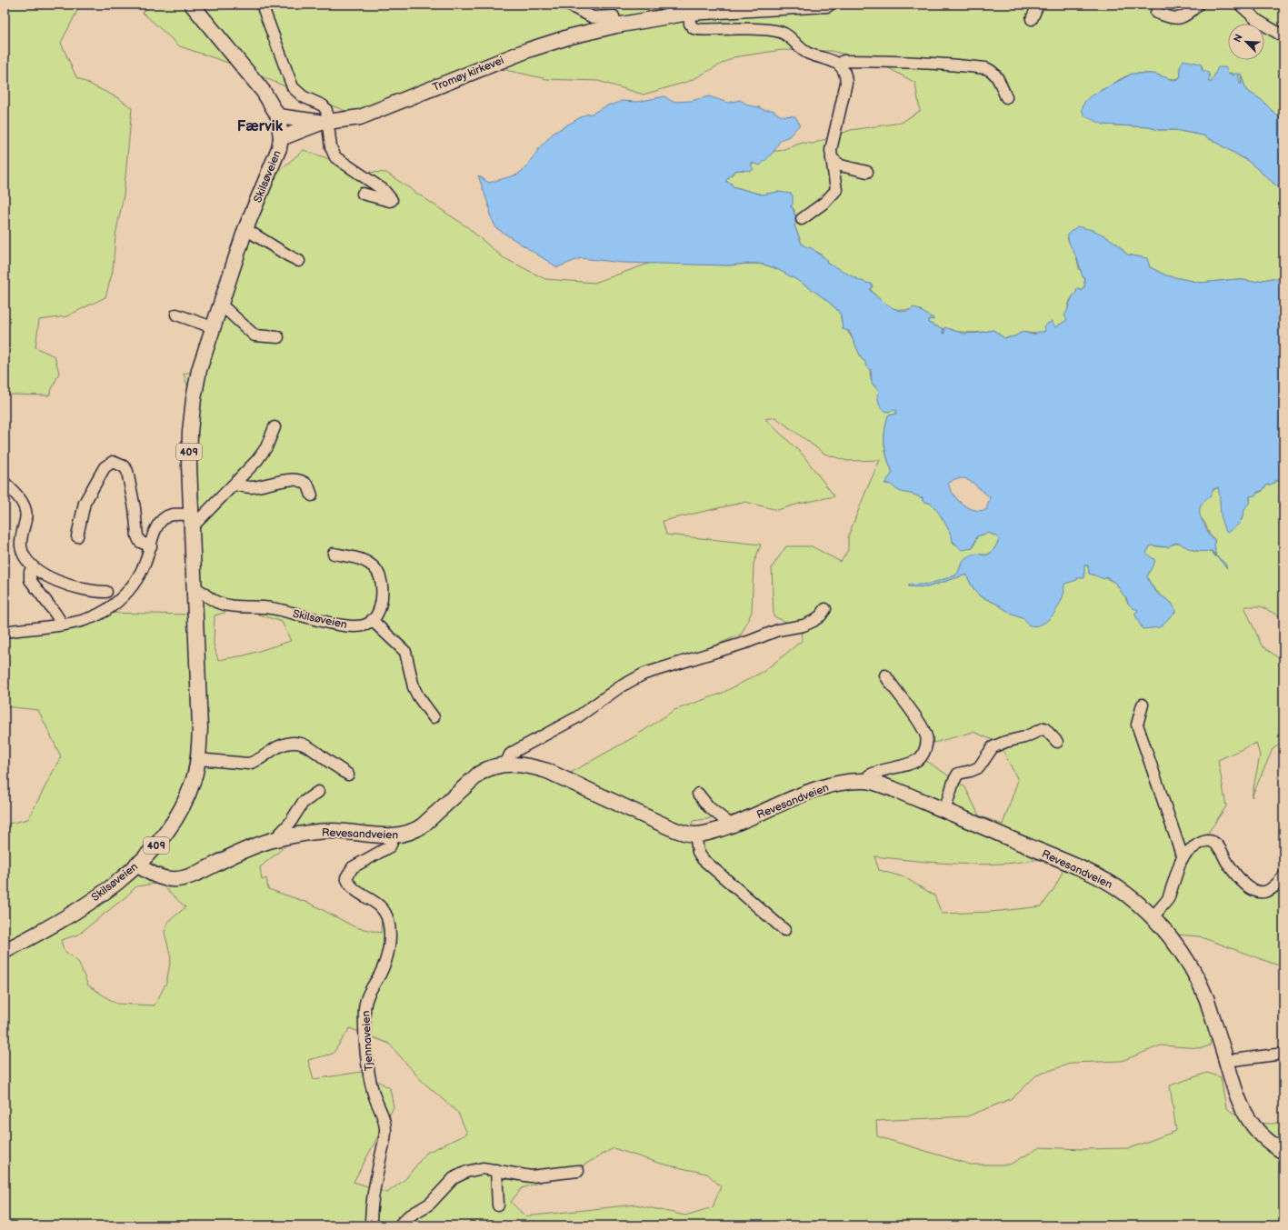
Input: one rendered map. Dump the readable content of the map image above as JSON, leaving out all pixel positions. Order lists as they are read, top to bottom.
{
  "streets": {
    "main road": [
      "Tromøy kirkevei",
      "Skilsøveien",
      "409",
      "Revesandveien"
    ],
    "street": ["Tjennaveien"]
  },
  "crossings": [
    ["Tromøy kirkevei", "Skilsøveien"],
    ["Skilsøveien", "Revesandveien"],
    ["Revesandveien", "Tjennaveien"]
  ],
  "districts": ["Færvik"],
  "north": "top left"
}
